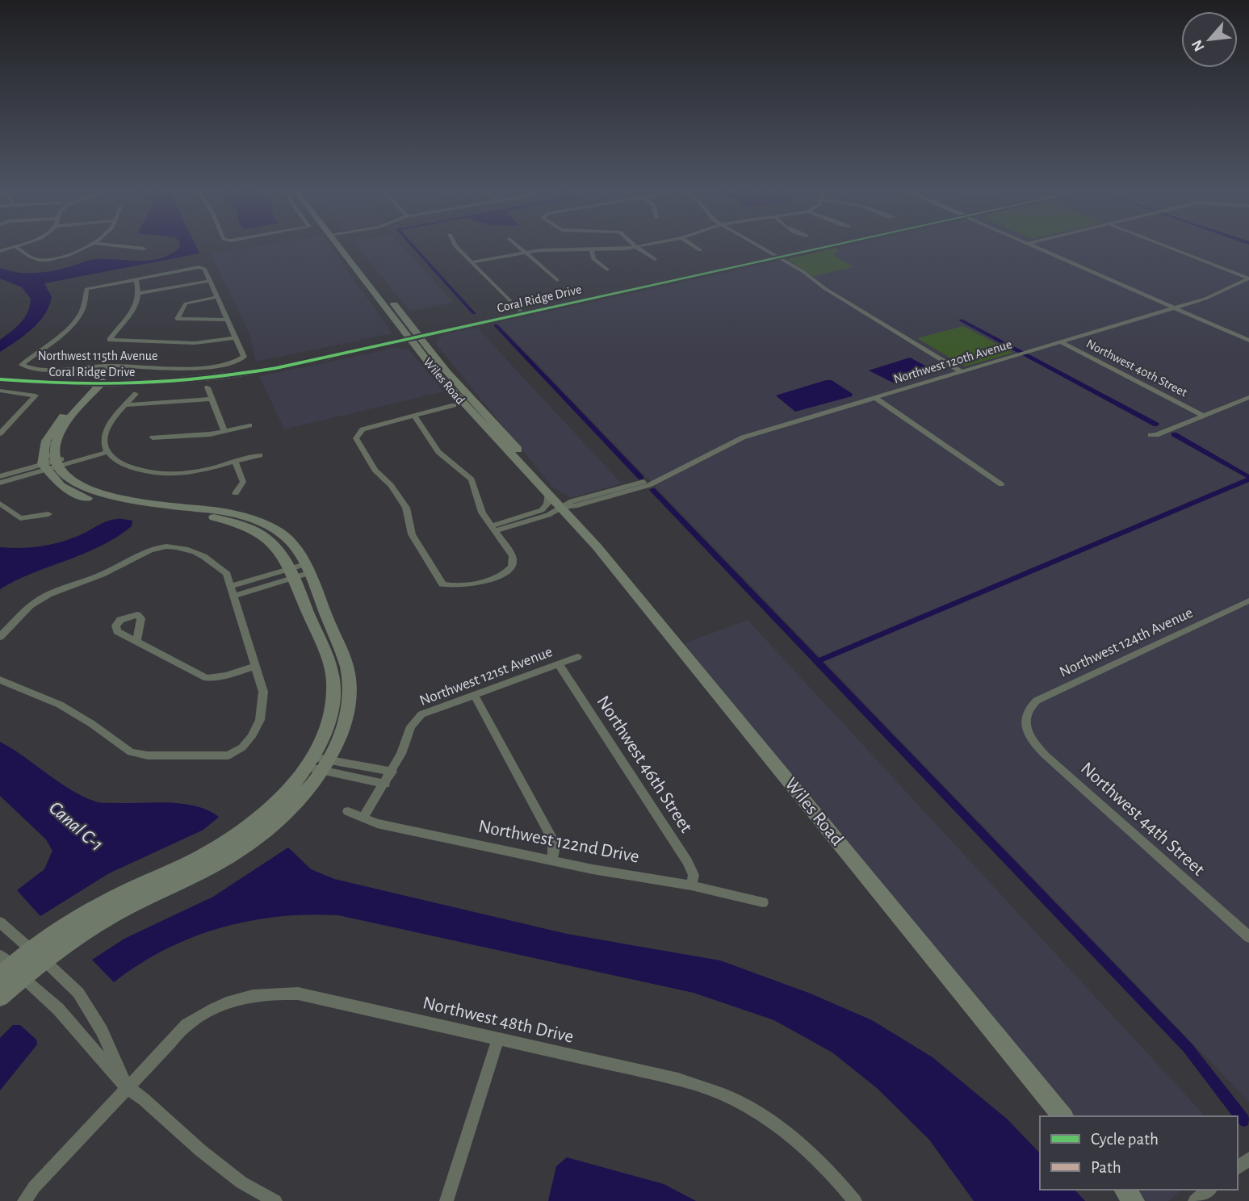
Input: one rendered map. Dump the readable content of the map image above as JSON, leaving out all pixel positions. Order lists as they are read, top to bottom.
{
  "streets": {
    "main road": ["Coral Ridge Drive", "Wiles Road"],
    "street": [
      "Northwest 115th Avenue",
      "Northwest 120th Avenue",
      "Northwest 40th Street",
      "Northwest 124th Avenue",
      "Northwest 121st Avenue",
      "Northwest 46th Street",
      "Northwest 44th Street",
      "Northwest 122nd Drive",
      "Northwest 48th Drive"
    ]
  },
  "crossings": [
    ["Coral Ridge Drive", "Wiles Road"],
    ["Northwest 120th Avenue", "Northwest 40th Street"],
    ["Northwest 120th Avenue", "Wiles Road"],
    ["Northwest 124th Avenue", "Northwest 44th Street"],
    ["Northwest 121st Avenue", "Northwest 46th Street"],
    ["Northwest 121st Avenue", "Northwest 122nd Drive"],
    ["Northwest 46th Street", "Northwest 122nd Drive"]
  ],
  "water": ["Canal C-1"],
  "legend": ["Cycle path", "Path"],
  "north": "bottom left"
}
